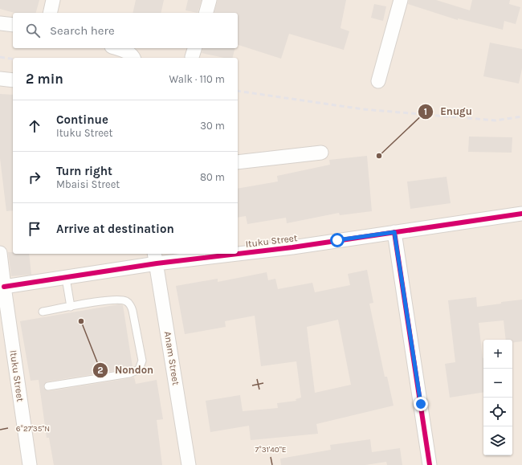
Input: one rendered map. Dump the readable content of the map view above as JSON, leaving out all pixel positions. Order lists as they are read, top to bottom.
{
  "streets": {
    "street": ["Ituku Street", "Anam Street"]
  },
  "crossings": [
    ["Ituku Street", "Anam Street"]
  ],
  "places": ["Enugu", "Nondon"],
  "page": {
    "search": "Search here",
    "heading": ["2 min", "Walk · 110 m"],
    "list": [
      ["Continue", "Ituku Street", "30 m"],
      ["Turn right", "Mbaisi Street", "80 m"],
      "Arrive at destination"
    ],
    "map_buttons": ["+", "−"]
  },
  "coordinates": ["6°27'35\"N", "7°31'40\"E"]
}
